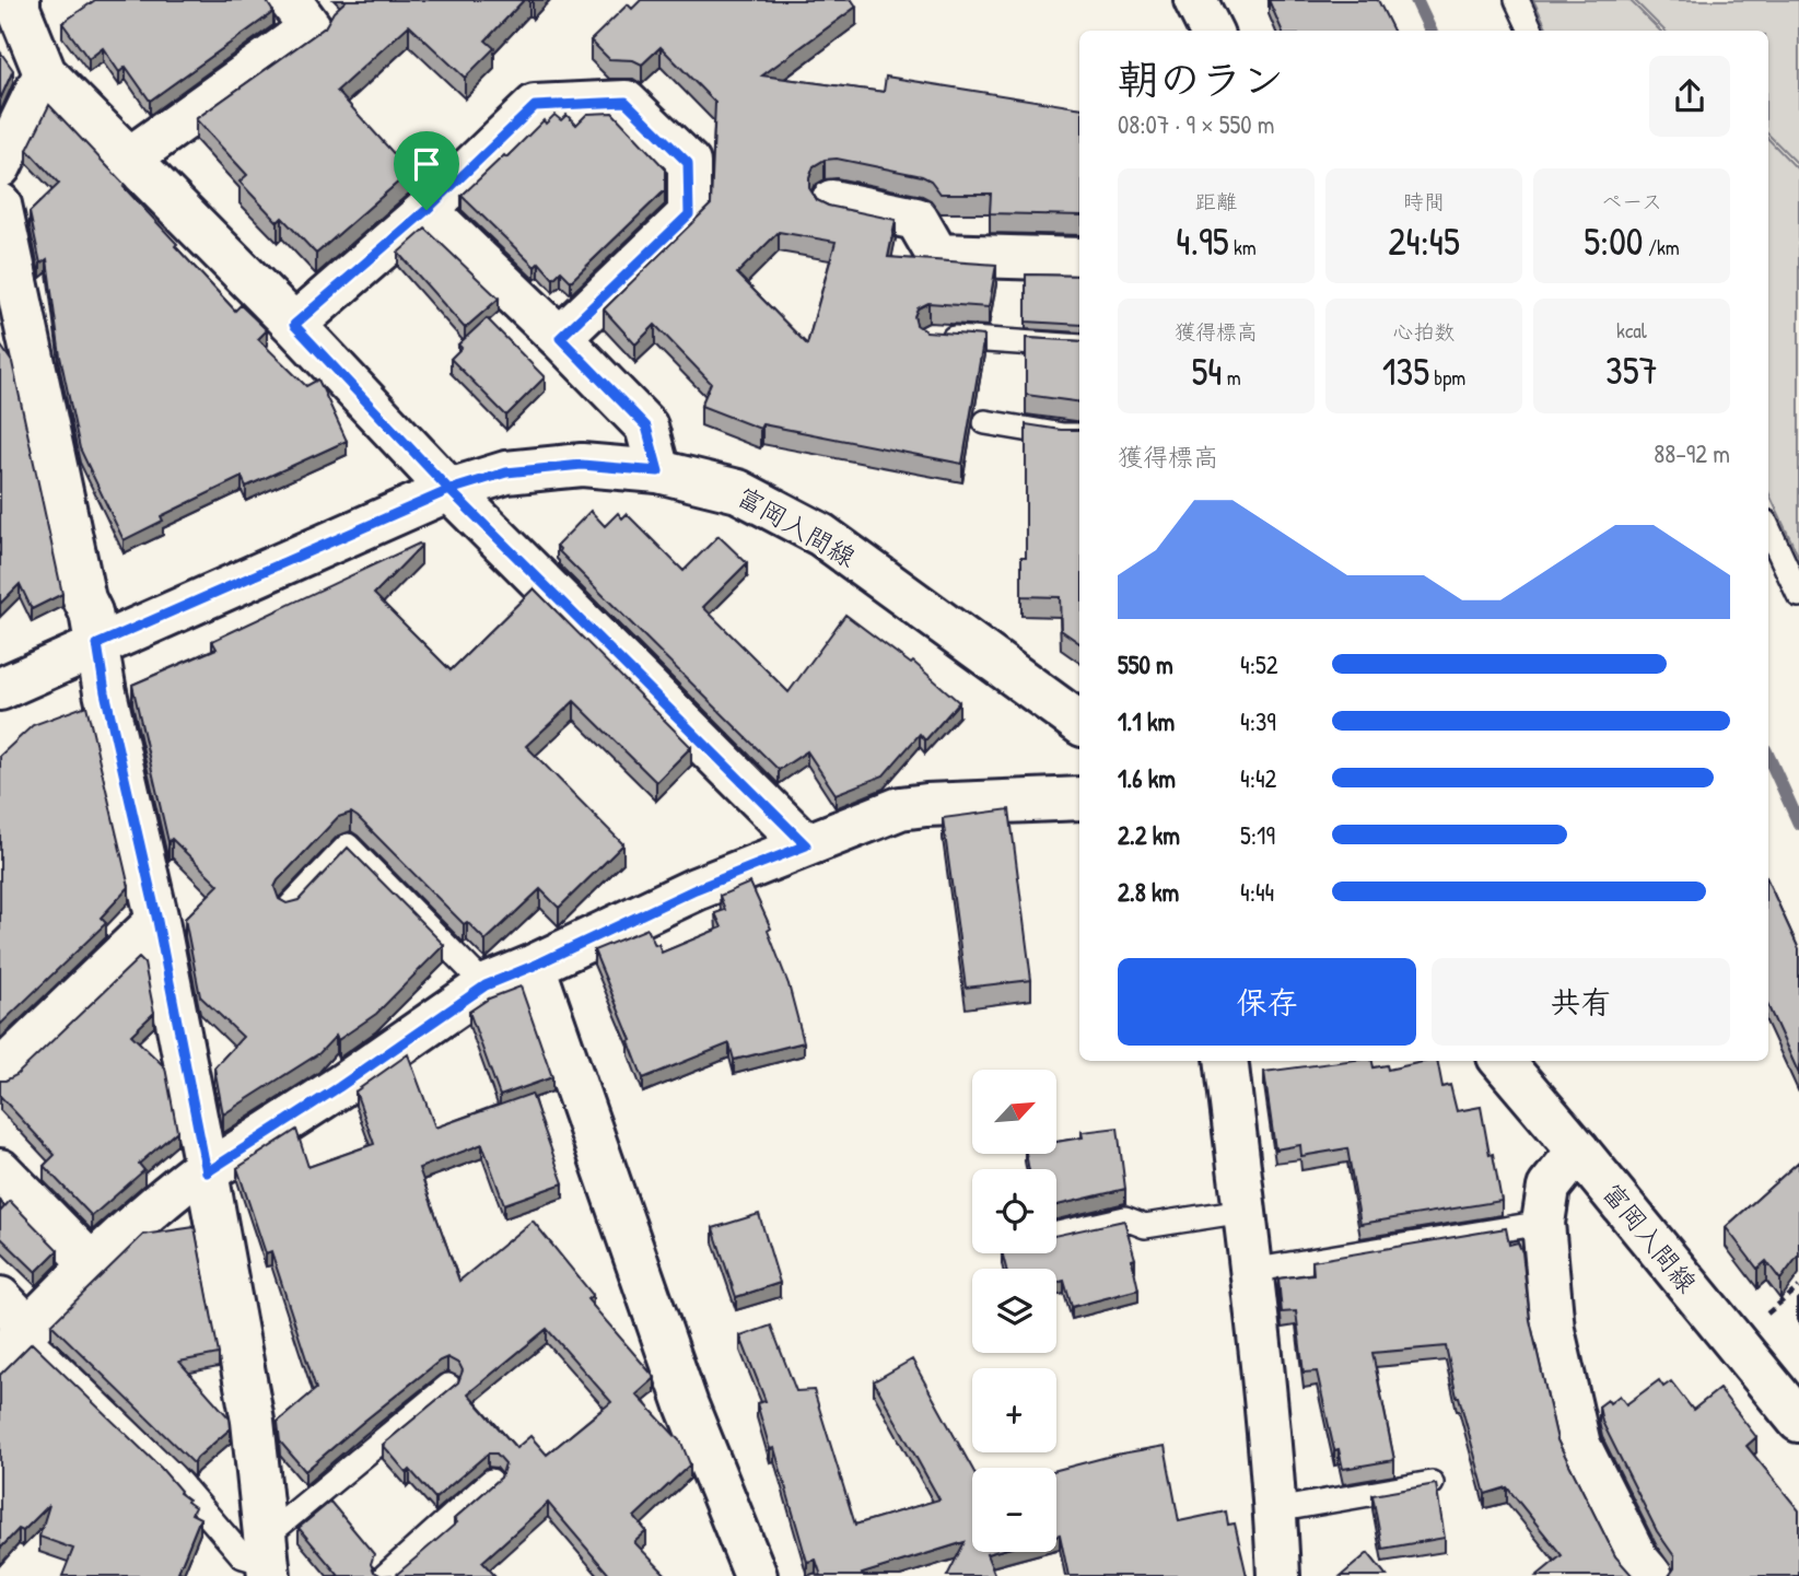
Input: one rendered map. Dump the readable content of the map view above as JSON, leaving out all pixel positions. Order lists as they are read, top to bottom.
{
  "streets": {
    "street": ["富岡入間線"]
  },
  "north": "top right",
  "page": {
    "heading": ["朝のラン", "08:07 · 9 × 550 m"],
    "stats": [
      ["距離", "4.95 km"],
      ["時間", "24:45"],
      ["ペース", "5:00 /km"],
      ["獲得標高", "54 m"],
      ["心拍数", "135 bpm"],
      ["kcal", "357"]
    ],
    "chart": ["獲得標高", "88–92 m"],
    "list": [
      {
        "name": "550 m",
        "note": "4:52"
      },
      {
        "name": "1.1 km",
        "note": "4:39"
      },
      {
        "name": "1.6 km",
        "note": "4:42"
      },
      {
        "name": "2.2 km",
        "note": "5:19"
      },
      {
        "name": "2.8 km",
        "note": "4:44"
      }
    ],
    "buttons": ["保存", "共有"],
    "map_buttons": ["+", "−"]
  }
}
